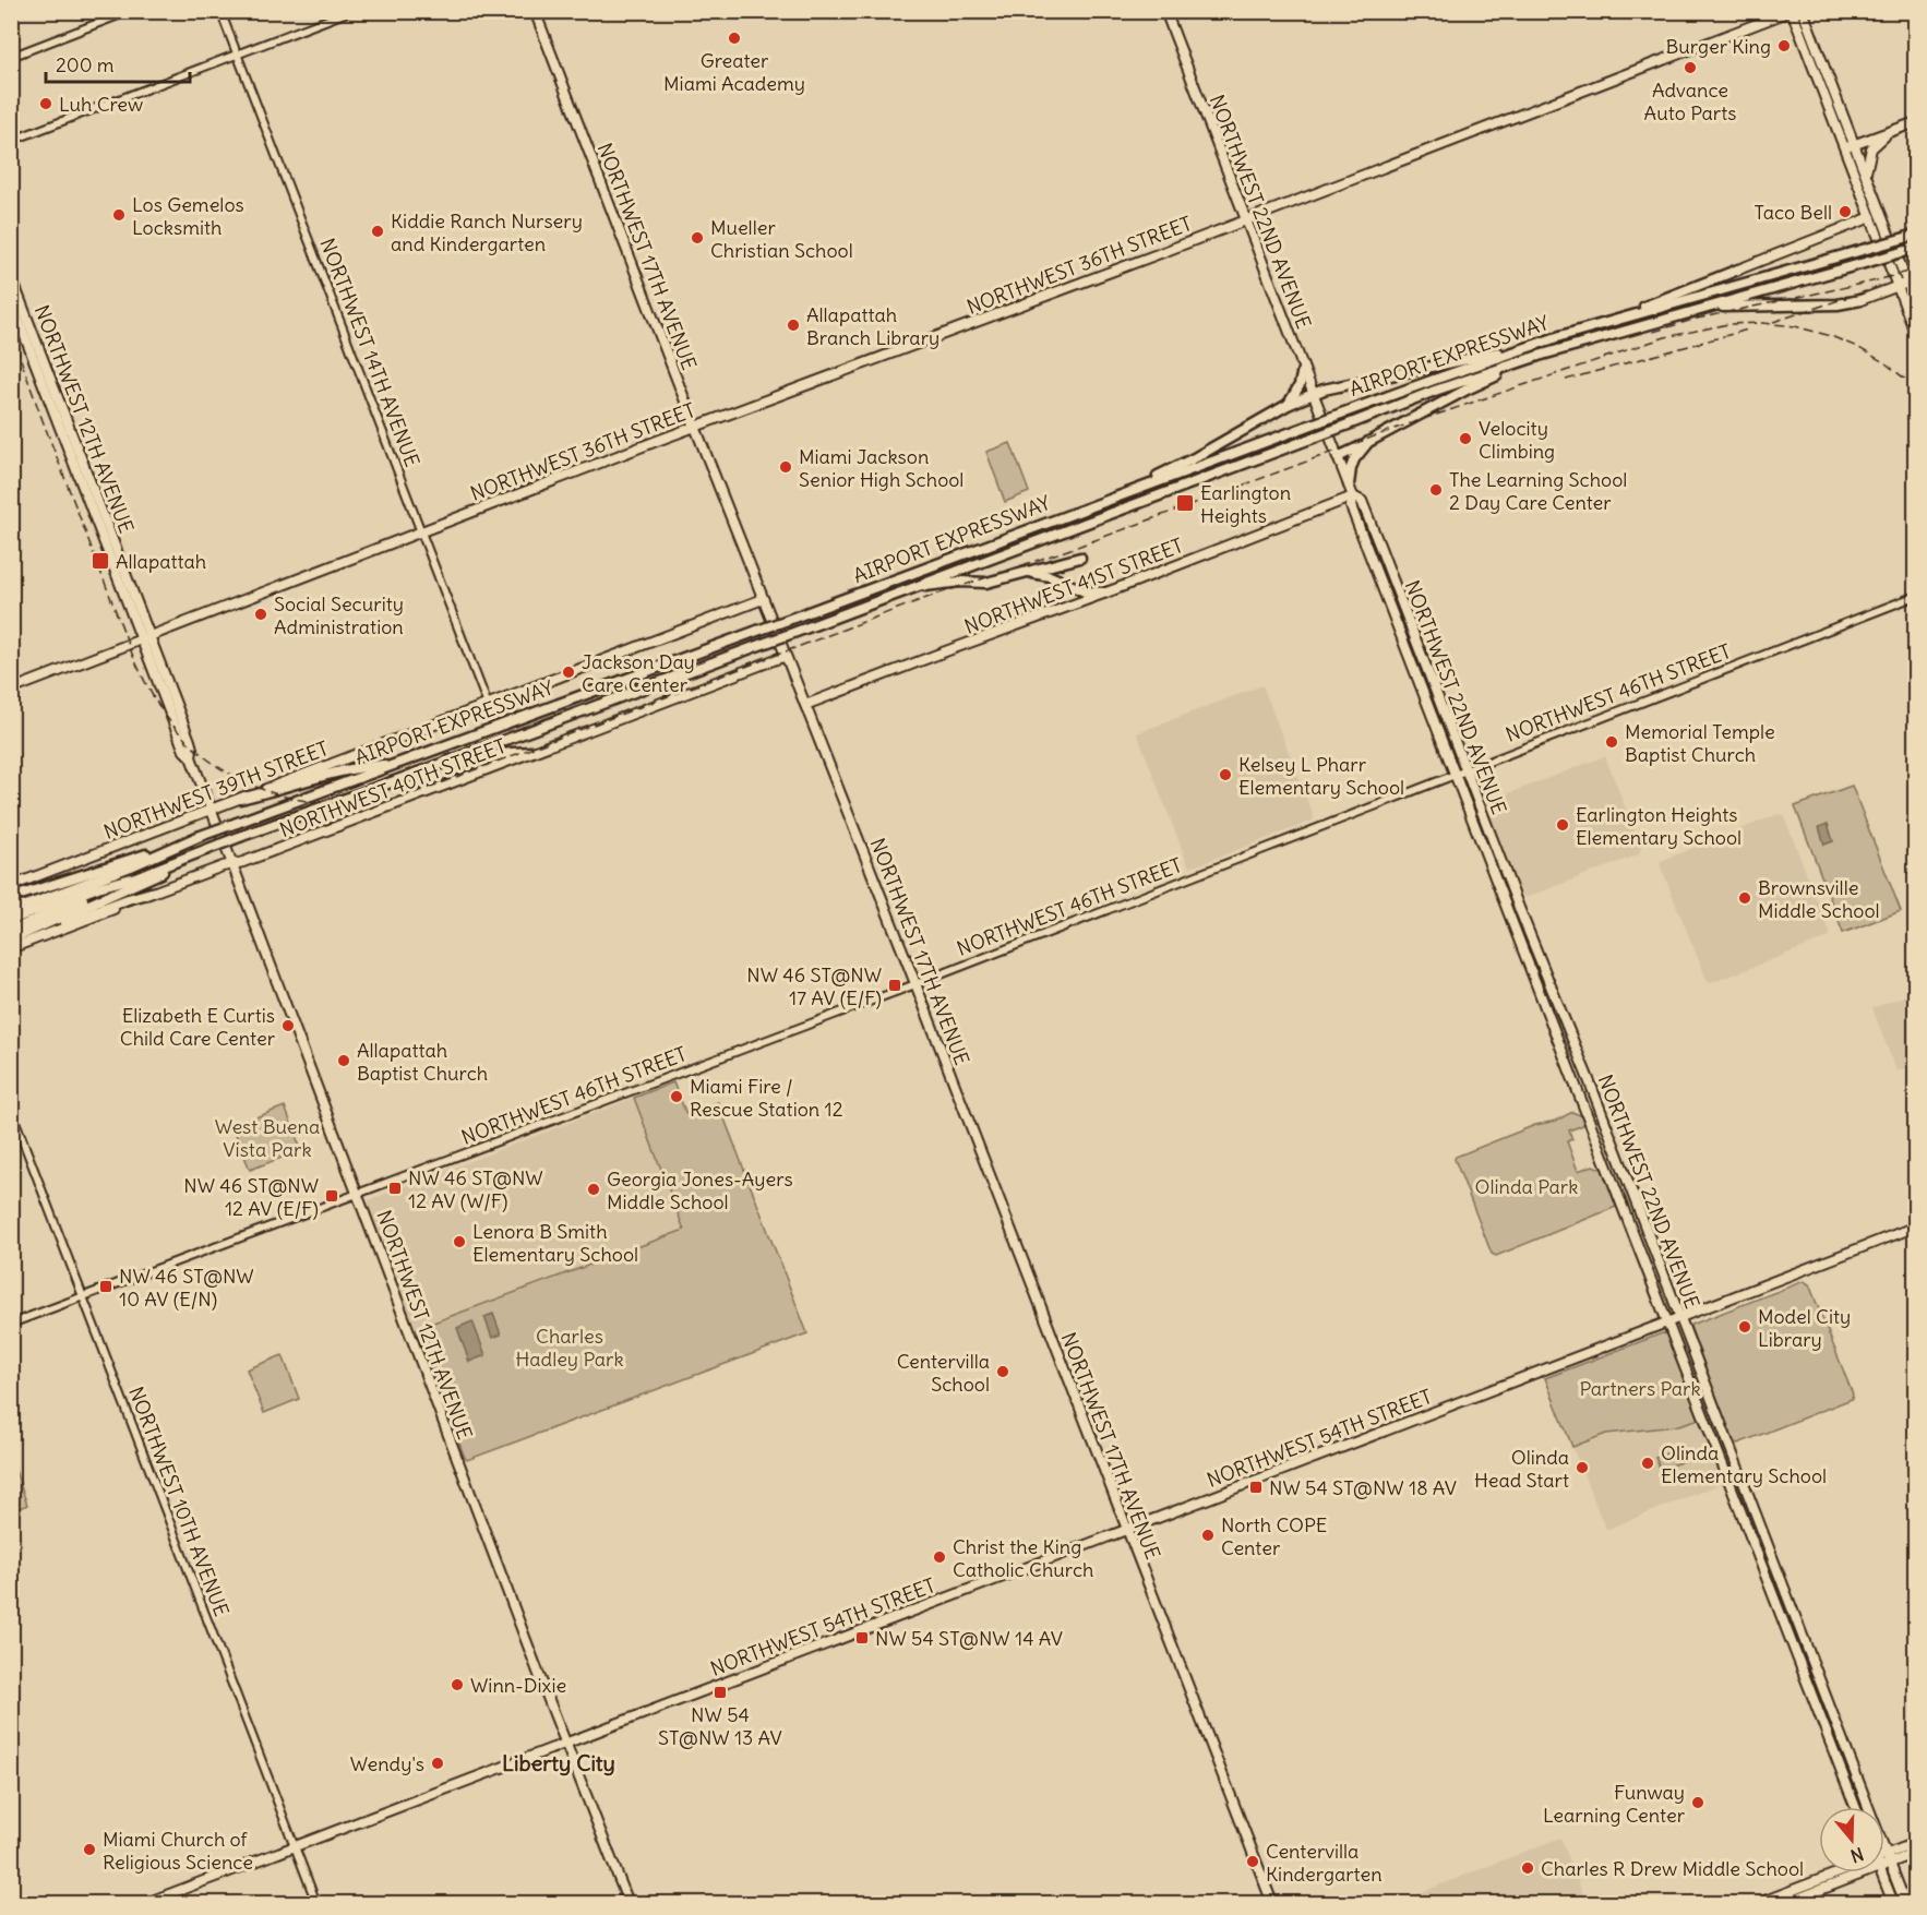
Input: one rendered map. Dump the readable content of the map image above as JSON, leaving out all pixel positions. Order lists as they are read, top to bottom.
{
  "streets": {
    "highway": ["AIRPORT EXPRESSWAY"],
    "main road": [
      "NORTHWEST 22ND AVENUE",
      "NORTHWEST 17TH AVENUE",
      "NORTHWEST 36TH STREET",
      "NORTHWEST 12TH AVENUE",
      "NORTHWEST 41ST STREET",
      "NORTHWEST 40TH STREET",
      "NORTHWEST 39TH STREET",
      "NORTHWEST 54TH STREET"
    ],
    "street": ["NORTHWEST 14TH AVENUE", "NORTHWEST 46TH STREET", "NORTHWEST 10TH AVENUE"]
  },
  "crossings": [
    ["NORTHWEST 22ND AVENUE", "NORTHWEST 36TH STREET"],
    ["NORTHWEST 22ND AVENUE", "NORTHWEST 41ST STREET"],
    ["NORTHWEST 22ND AVENUE", "NORTHWEST 46TH STREET"],
    ["NORTHWEST 22ND AVENUE", "NORTHWEST 54TH STREET"],
    ["NORTHWEST 17TH AVENUE", "NORTHWEST 36TH STREET"],
    ["NORTHWEST 17TH AVENUE", "NORTHWEST 41ST STREET"],
    ["NORTHWEST 17TH AVENUE", "NORTHWEST 46TH STREET"],
    ["NORTHWEST 17TH AVENUE", "NORTHWEST 40TH STREET"],
    ["NORTHWEST 17TH AVENUE", "NORTHWEST 39TH STREET"],
    ["NORTHWEST 17TH AVENUE", "NORTHWEST 54TH STREET"],
    ["NORTHWEST 36TH STREET", "NORTHWEST 14TH AVENUE"],
    ["NORTHWEST 36TH STREET", "NORTHWEST 12TH AVENUE"],
    ["NORTHWEST 14TH AVENUE", "NORTHWEST 39TH STREET"],
    ["NORTHWEST 12TH AVENUE", "NORTHWEST 46TH STREET"],
    ["NORTHWEST 12TH AVENUE", "NORTHWEST 40TH STREET"],
    ["NORTHWEST 12TH AVENUE", "NORTHWEST 39TH STREET"],
    ["NORTHWEST 12TH AVENUE", "NORTHWEST 54TH STREET"],
    ["NORTHWEST 46TH STREET", "NORTHWEST 10TH AVENUE"],
    ["NORTHWEST 54TH STREET", "NORTHWEST 10TH AVENUE"]
  ],
  "districts": ["Liberty City"],
  "parks": [
    "West Buena Vista Park",
    "Olinda Park",
    "Charles Hadley Park",
    "Partners Park"
  ],
  "places": {
    "other": [
      "Greater Miami Academy",
      "Burger King",
      "Advance Auto Parts",
      "Luh Crew",
      "Taco Bell",
      "Los Gemelos Locksmith",
      "Kiddie Ranch Nursery and Kindergarten",
      "Mueller Christian School",
      "Allapattah Branch Library",
      "Velocity Climbing",
      "Miami Jackson Senior High School",
      "The Learning School 2 Day Care Center",
      "Social Security Administration",
      "Jackson Day Care Center",
      "Memorial Temple Baptist Church",
      "Kelsey L Pharr Elementary School",
      "Earlington Heights Elementary School",
      "Brownsville Middle School",
      "Elizabeth E Curtis Child Care Center",
      "Allapattah Baptist Church",
      "Miami Fire / Rescue Station 12",
      "Georgia Jones-Ayers Middle School",
      "Lenora B Smith Elementary School",
      "Model City Library",
      "Centervilla School",
      "Olinda Elementary School",
      "Olinda Head Start",
      "North COPE Center",
      "Christ the King Catholic Church",
      "Winn-Dixie",
      "Wendy's",
      "Funway Learning Center",
      "Miami Church of Religious Science",
      "Centervilla Kindergarten",
      "Charles R Drew Middle School"
    ],
    "transit": [
      "Earlington Heights",
      "Allapattah",
      "NW 46 ST@NW 17 AV (E/F)",
      "NW 46 ST@NW 12 AV (W/F)",
      "NW 46 ST@NW 12 AV (E/F)",
      "NW 46 ST@NW 10 AV (E/N)",
      "NW 54 ST@NW 18 AV",
      "NW 54 ST@NW 14 AV",
      "NW 54 ST@NW 13 AV"
    ]
  },
  "scale_bar": "200 m",
  "north": "bottom"
}
